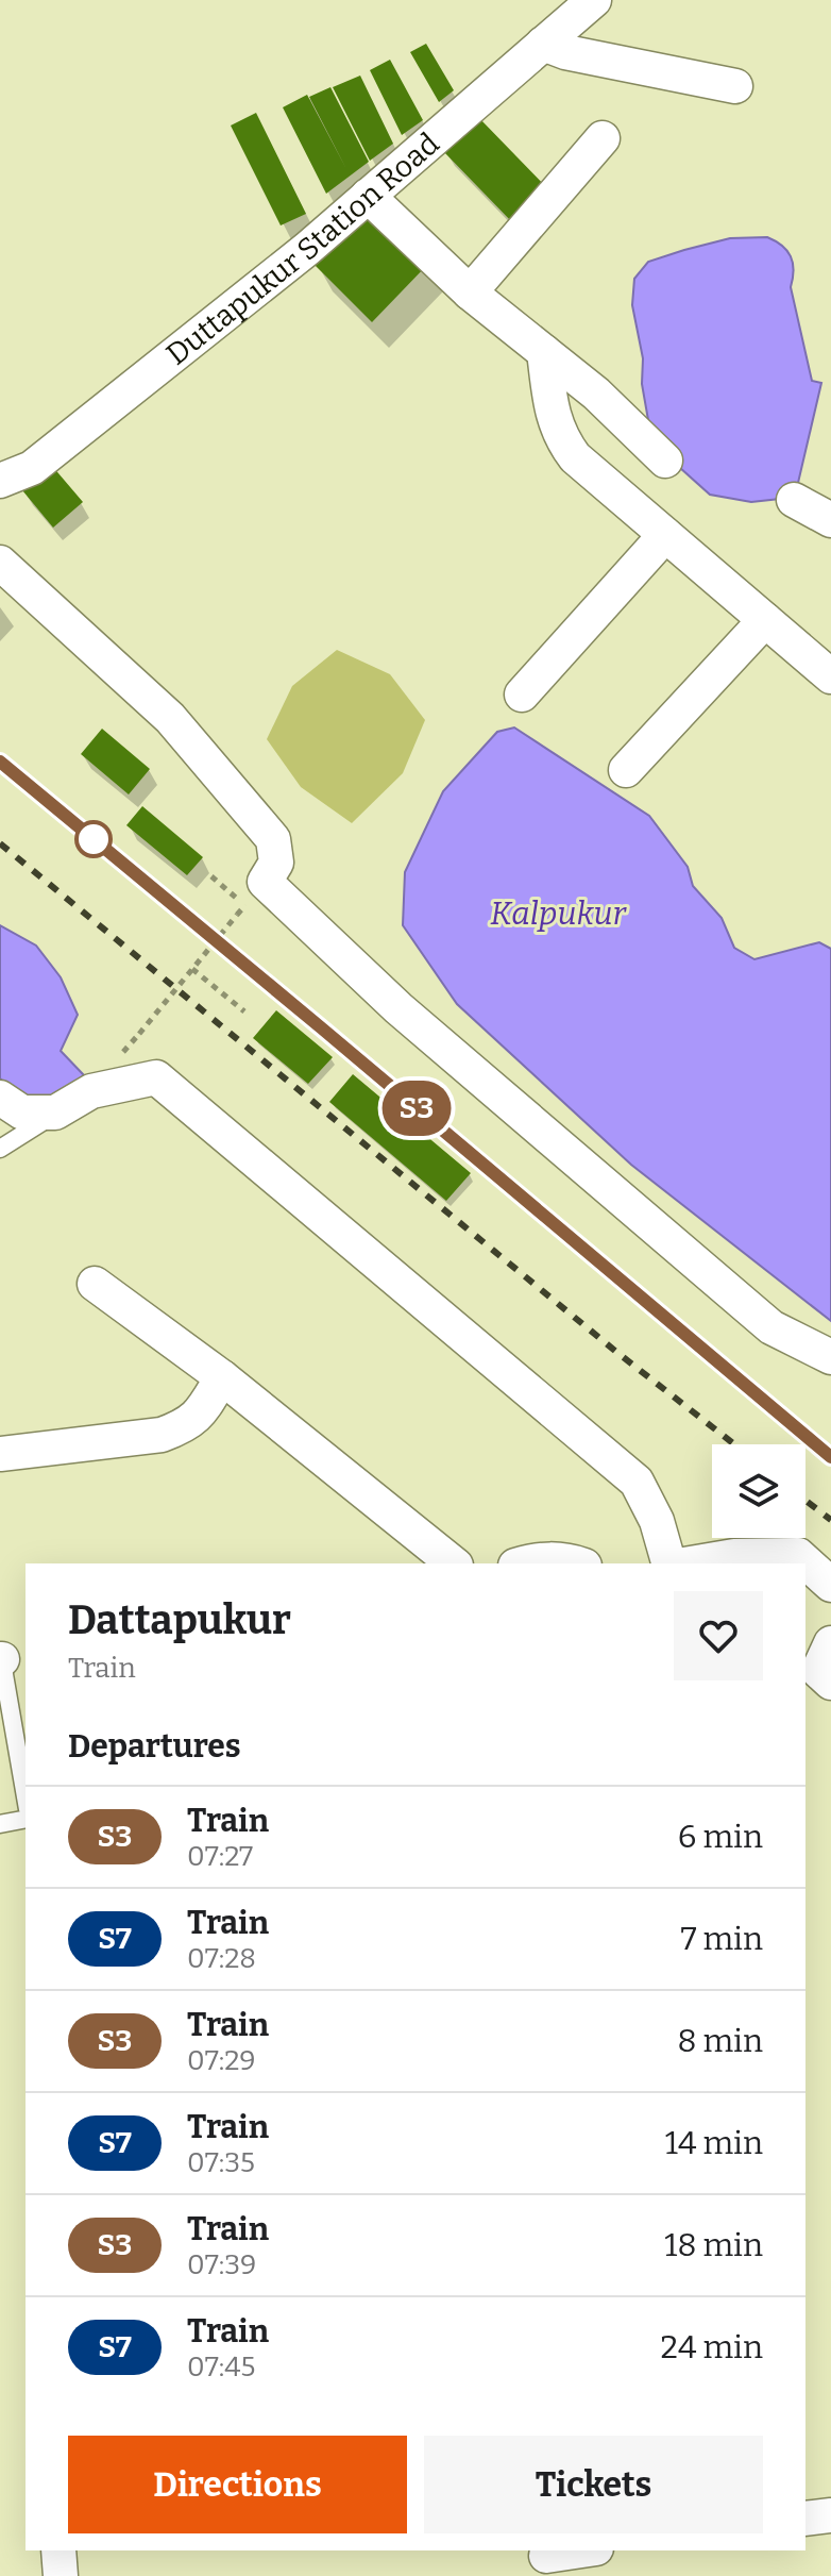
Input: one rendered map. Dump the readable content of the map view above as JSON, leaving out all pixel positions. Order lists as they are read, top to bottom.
{
  "streets": {
    "street": ["Duttapukur Station Road"]
  },
  "water": ["Kalpukur"],
  "page": {
    "on_map": "S3",
    "heading": [
      ["Dattapukur", "Train"],
      "Departures"
    ],
    "list": [
      {
        "mark": "S3",
        "name": "Train",
        "note": "07:27",
        "value": "6 min"
      },
      {
        "mark": "S7",
        "name": "Train",
        "note": "07:28",
        "value": "7 min"
      },
      {
        "mark": "S3",
        "name": "Train",
        "note": "07:29",
        "value": "8 min"
      },
      {
        "mark": "S7",
        "name": "Train",
        "note": "07:35",
        "value": "14 min"
      },
      {
        "mark": "S3",
        "name": "Train",
        "note": "07:39",
        "value": "18 min"
      },
      {
        "mark": "S7",
        "name": "Train",
        "note": "07:45",
        "value": "24 min"
      }
    ],
    "buttons": ["Directions", "Tickets"]
  }
}
